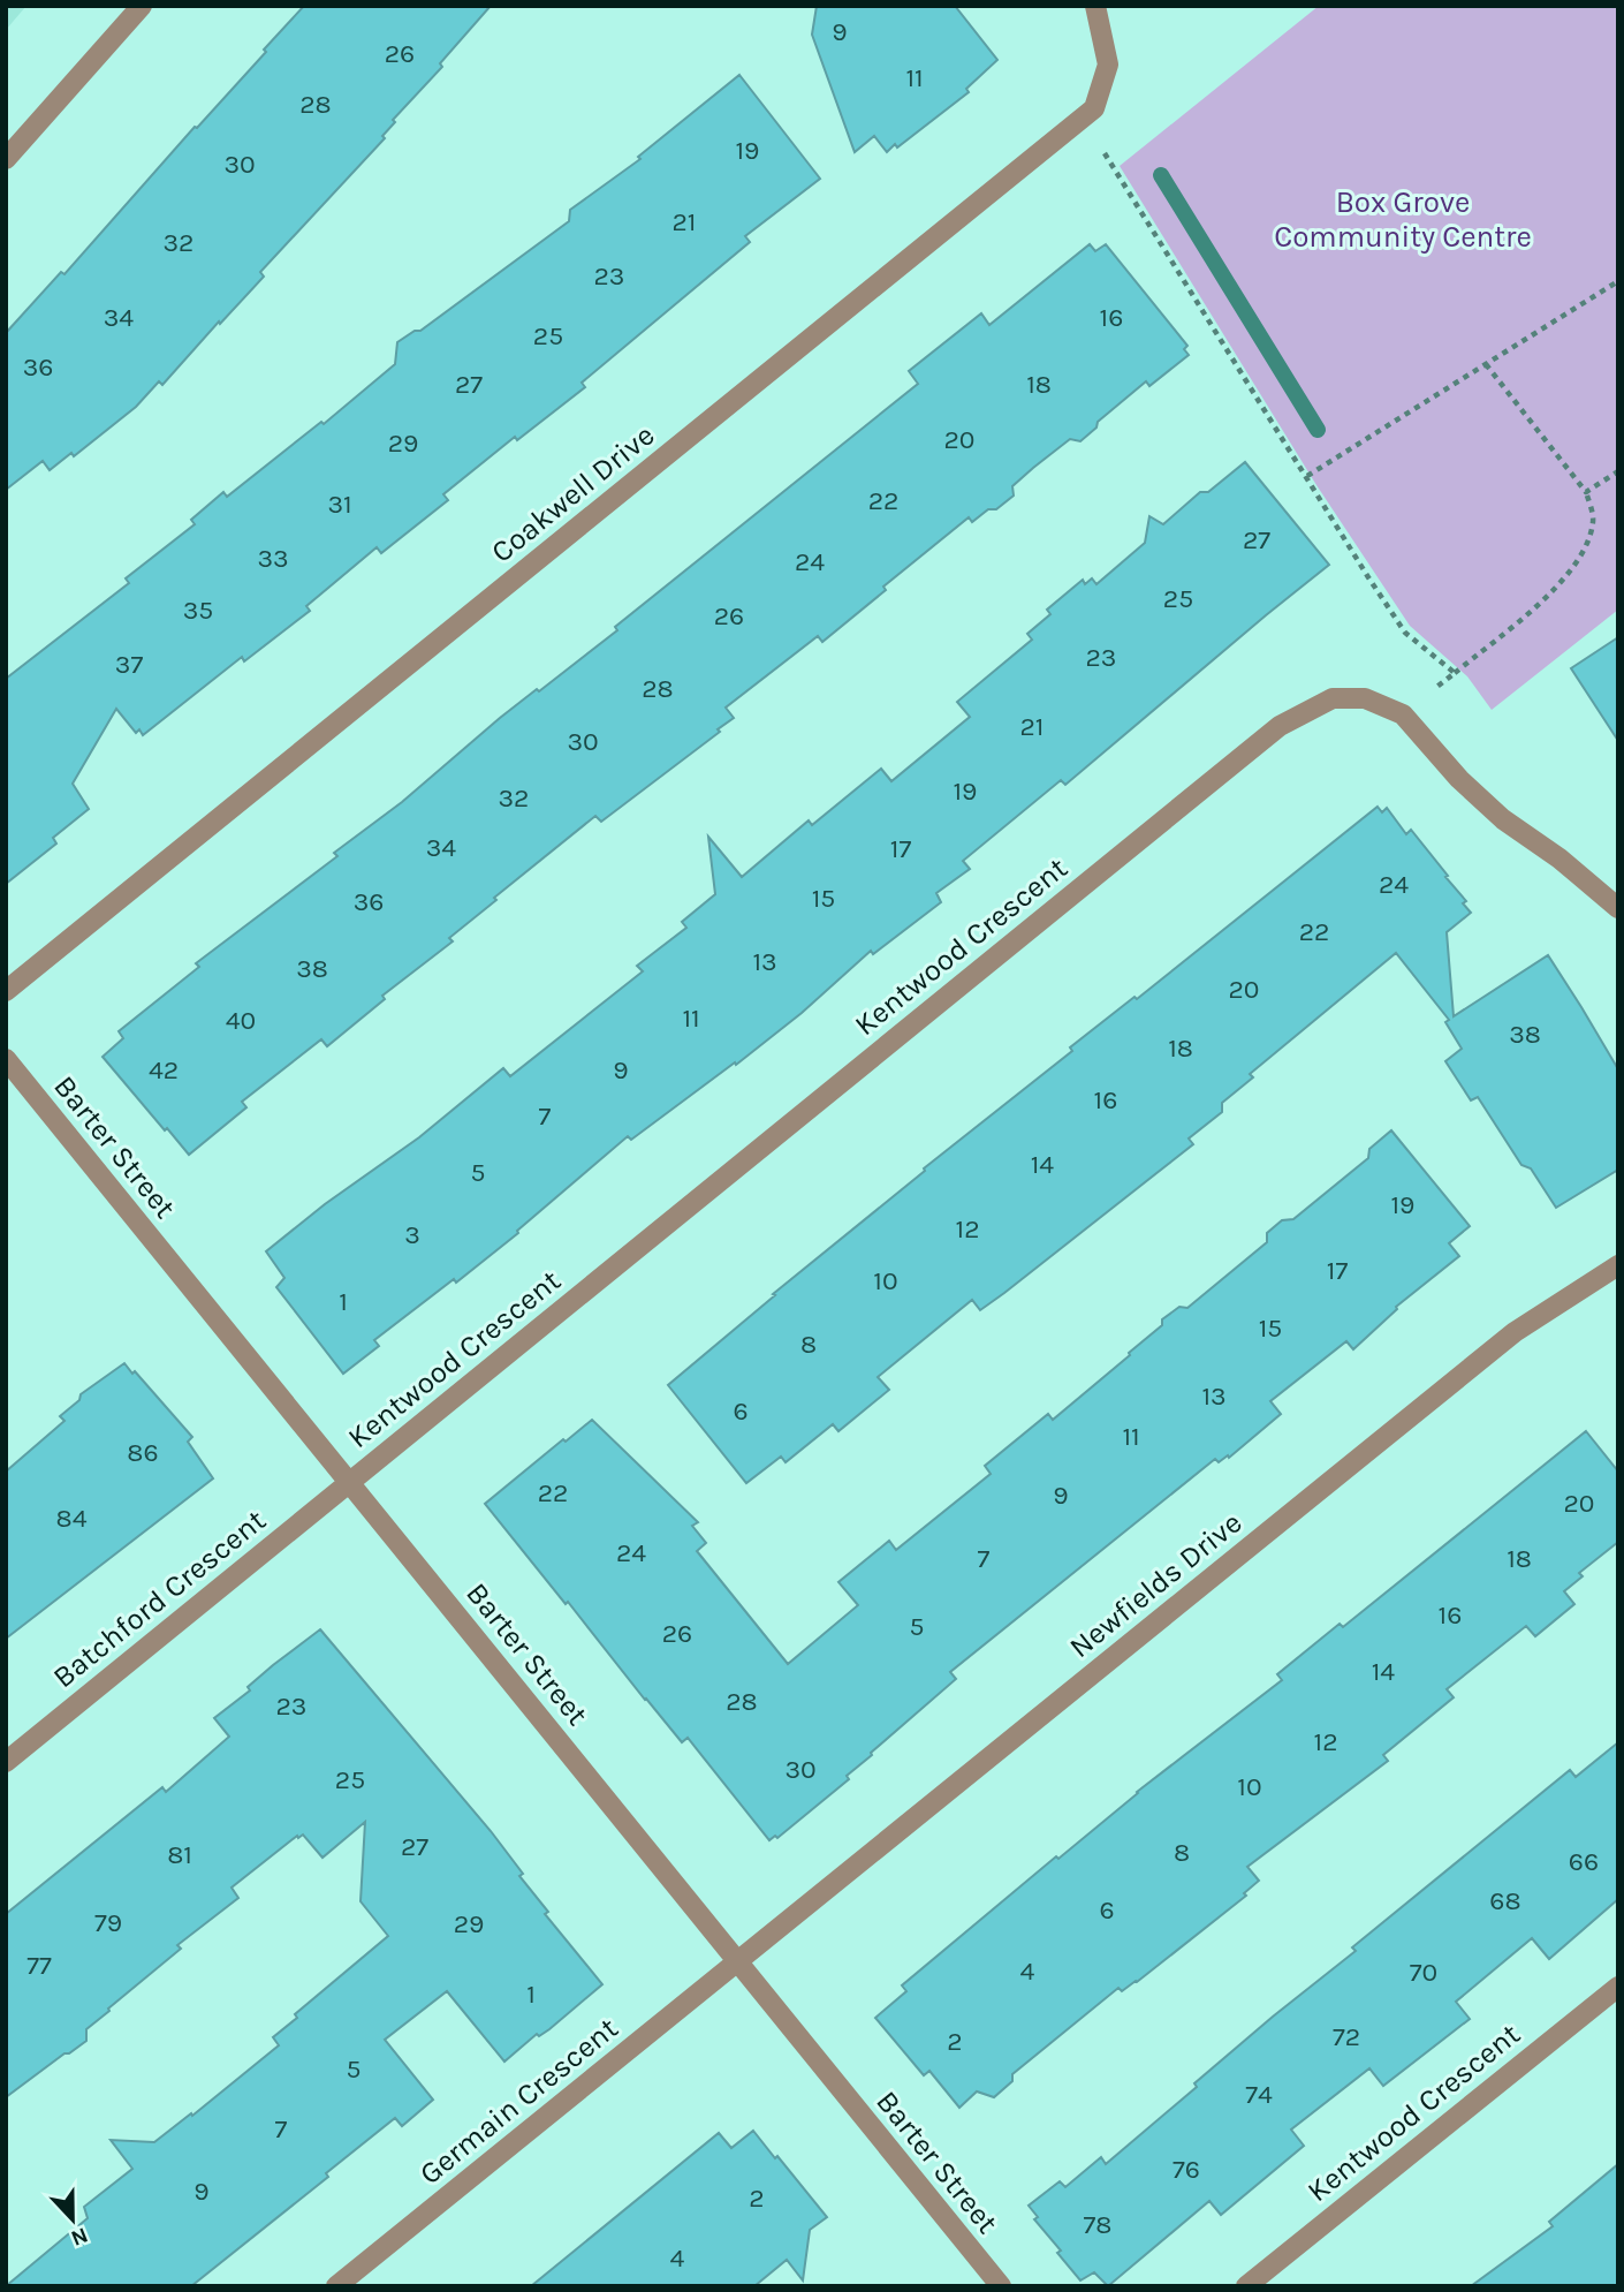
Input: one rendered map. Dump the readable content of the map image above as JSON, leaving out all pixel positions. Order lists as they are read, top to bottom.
{
  "streets": {
    "street": [
      "Coakwell Drive",
      "Kentwood Crescent",
      "Barter Street",
      "Newfields Drive",
      "Batchford Crescent",
      "Germain Crescent"
    ]
  },
  "crossings": [
    ["Kentwood Crescent", "Barter Street"],
    ["Kentwood Crescent", "Batchford Crescent"],
    ["Barter Street", "Newfields Drive"],
    ["Barter Street", "Batchford Crescent"],
    ["Barter Street", "Germain Crescent"],
    ["Newfields Drive", "Germain Crescent"]
  ],
  "parks": ["Box Grove Community Centre"],
  "house_numbers": [
    "9",
    "26",
    "11",
    "28",
    "19",
    "30",
    "21",
    "32",
    "23",
    "34",
    "16",
    "25",
    "36",
    "27",
    "18",
    "20",
    "29",
    "22",
    "31",
    "27",
    "33",
    "24",
    "25",
    "35",
    "26",
    "23",
    "37",
    "28",
    "21",
    "30",
    "19",
    "32",
    "34",
    "17",
    "24",
    "15",
    "36",
    "22",
    "13",
    "38",
    "20",
    "11",
    "40",
    "38",
    "18",
    "42",
    "9",
    "16",
    "7",
    "14",
    "5",
    "19",
    "12",
    "3",
    "17",
    "10",
    "1",
    "15",
    "8",
    "13",
    "6",
    "11",
    "86",
    "22",
    "9",
    "20",
    "84",
    "24",
    "7",
    "18",
    "16",
    "5",
    "26",
    "14",
    "28",
    "23",
    "12",
    "30",
    "25",
    "10",
    "27",
    "8",
    "81",
    "66",
    "68",
    "6",
    "79",
    "29",
    "77",
    "4",
    "70",
    "1",
    "72",
    "2",
    "5",
    "74",
    "7",
    "76",
    "9",
    "2",
    "78",
    "4"
  ],
  "north": "bottom"
}
